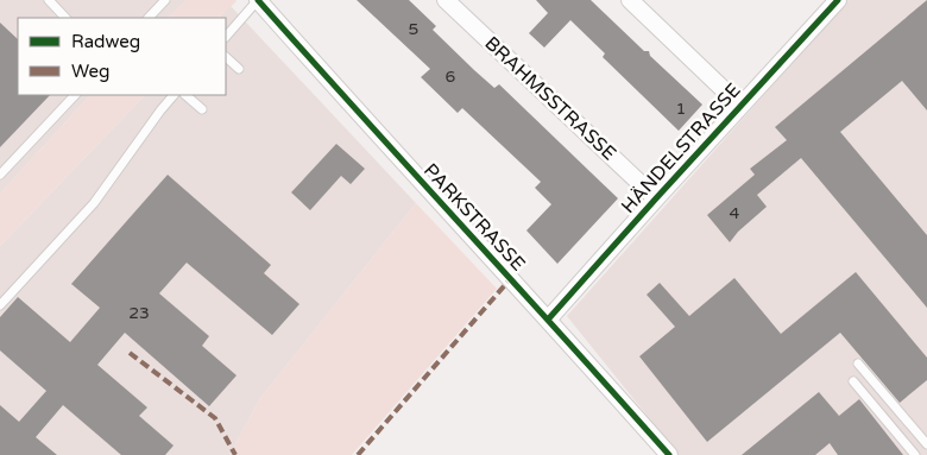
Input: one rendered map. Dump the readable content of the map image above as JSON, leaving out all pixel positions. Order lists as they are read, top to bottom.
{
  "streets": {
    "street": ["BRAHMSSTRASSE", "HÄNDELSTRASSE", "PARKSTRASSE"]
  },
  "crossings": [
    ["BRAHMSSTRASSE", "HÄNDELSTRASSE"],
    ["HÄNDELSTRASSE", "PARKSTRASSE"]
  ],
  "house_numbers": [
    "5",
    "6",
    "1",
    "4",
    "23"
  ],
  "legend": ["Radweg", "Weg"]
}
